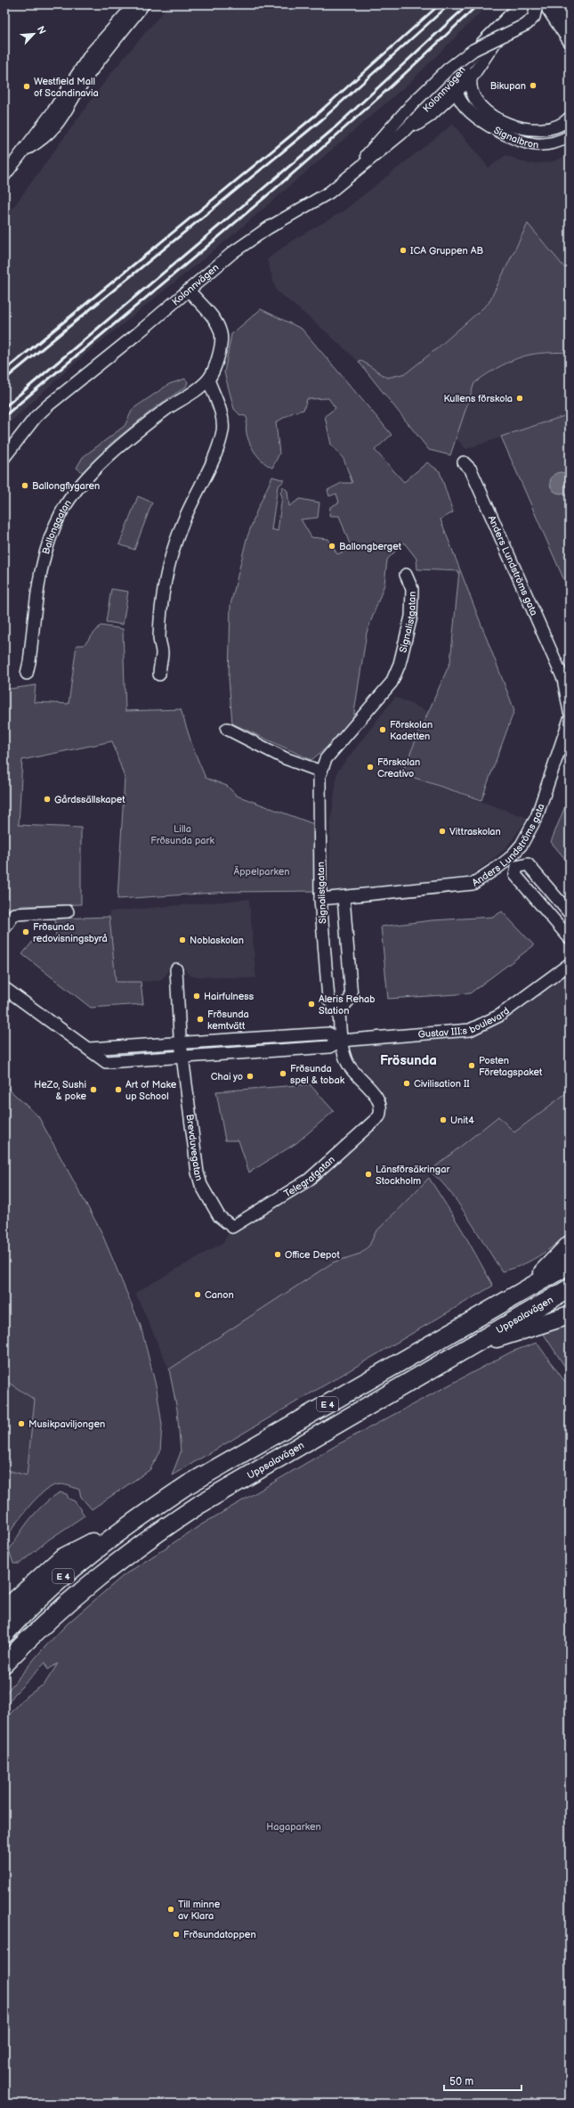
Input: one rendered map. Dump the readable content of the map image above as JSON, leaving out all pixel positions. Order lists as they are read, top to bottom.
{
  "streets": {
    "highway": ["Uppsalavägen", "E 4"],
    "street": [
      "Kolonnvägen",
      "Signalbron",
      "Ballonggatan",
      "Anders Lundströms gata",
      "Signalistgatan",
      "Gustav III:s boulevard",
      "Brevduvegatan",
      "Telegrafgatan"
    ]
  },
  "crossings": [
    ["Kolonnvägen", "Signalbron"],
    ["Anders Lundströms gata", "Signalistgatan"],
    ["Gustav III:s boulevard", "Brevduvegatan"],
    ["Gustav III:s boulevard", "Telegrafgatan"],
    ["Brevduvegatan", "Telegrafgatan"]
  ],
  "districts": ["Frösunda"],
  "parks": ["Lilla Frösunda park", "Äppelparken", "Hagaparken"],
  "places": [
    "Bikupan",
    "Westfield Mall of Scandinavia",
    "ICA Gruppen AB",
    "Kullens förskola",
    "Ballongflygaren",
    "Ballongberget",
    "Förskolan Kadetten",
    "Förskolan Creativo",
    "Gårdssällskapet",
    "Vittraskolan",
    "Frösunda redovisningsbyrå",
    "Noblaskolan",
    "Hairfulness",
    "Aleris Rehab Station",
    "Frösunda kemtvätt",
    "Posten Företagspaket",
    "Frösunda spel & tobak",
    "Chai yo",
    "Civilisation II",
    "HeZo, Sushi & poke",
    "Art of Make up School",
    "Unit4",
    "Länsförsäkringar Stockholm",
    "Office Depot",
    "Canon",
    "Musikpaviljongen",
    "Till minne av Klara",
    "Frösundatoppen"
  ],
  "scale_bar": "50 m",
  "north": "top right"
}
